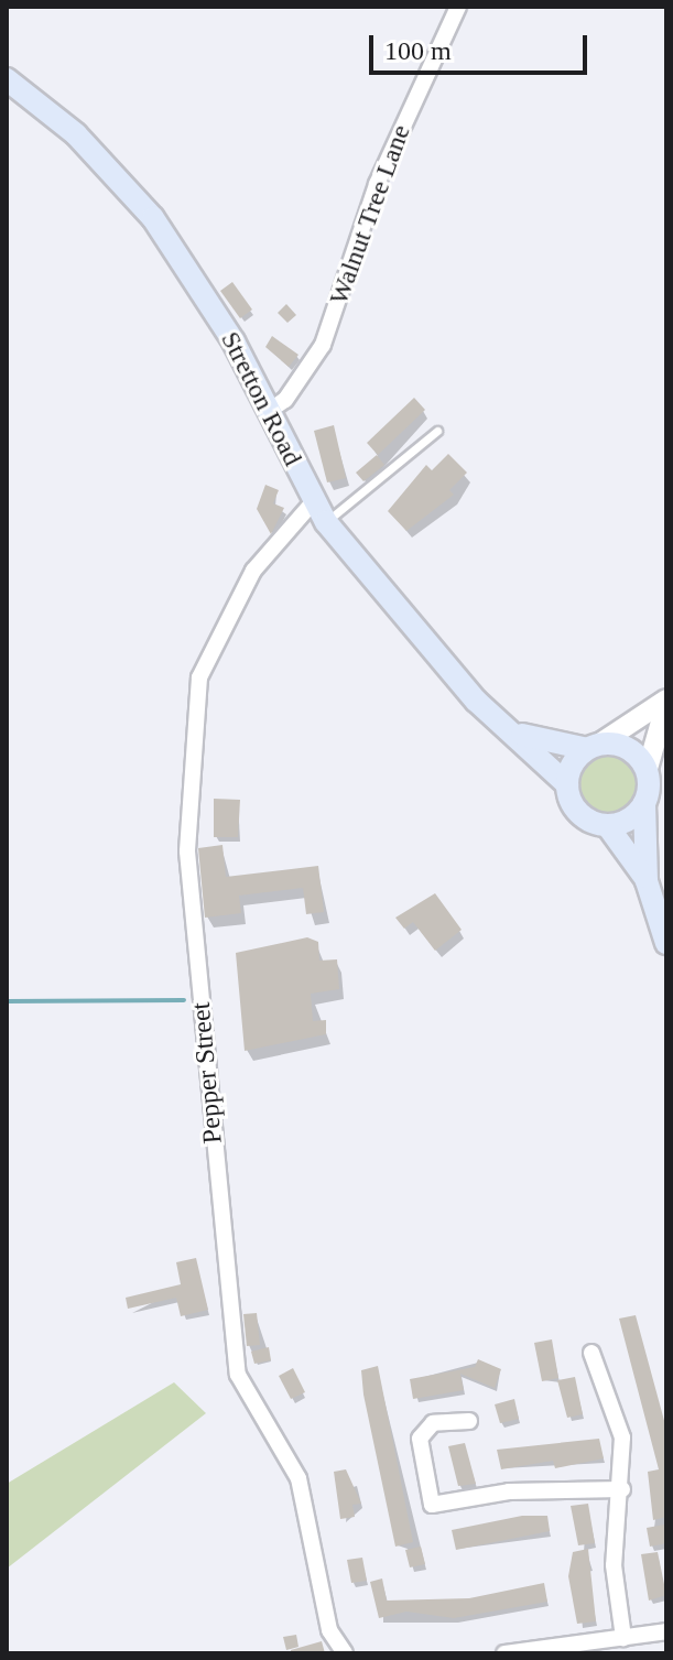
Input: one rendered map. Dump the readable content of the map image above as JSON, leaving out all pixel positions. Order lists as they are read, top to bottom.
{
  "streets": {
    "main road": ["Stretton Road"],
    "street": ["Walnut Tree Lane", "Pepper Street"]
  },
  "crossings": [
    ["Walnut Tree Lane", "Stretton Road"],
    ["Stretton Road", "Pepper Street"]
  ],
  "scale_bar": "100 m"
}
